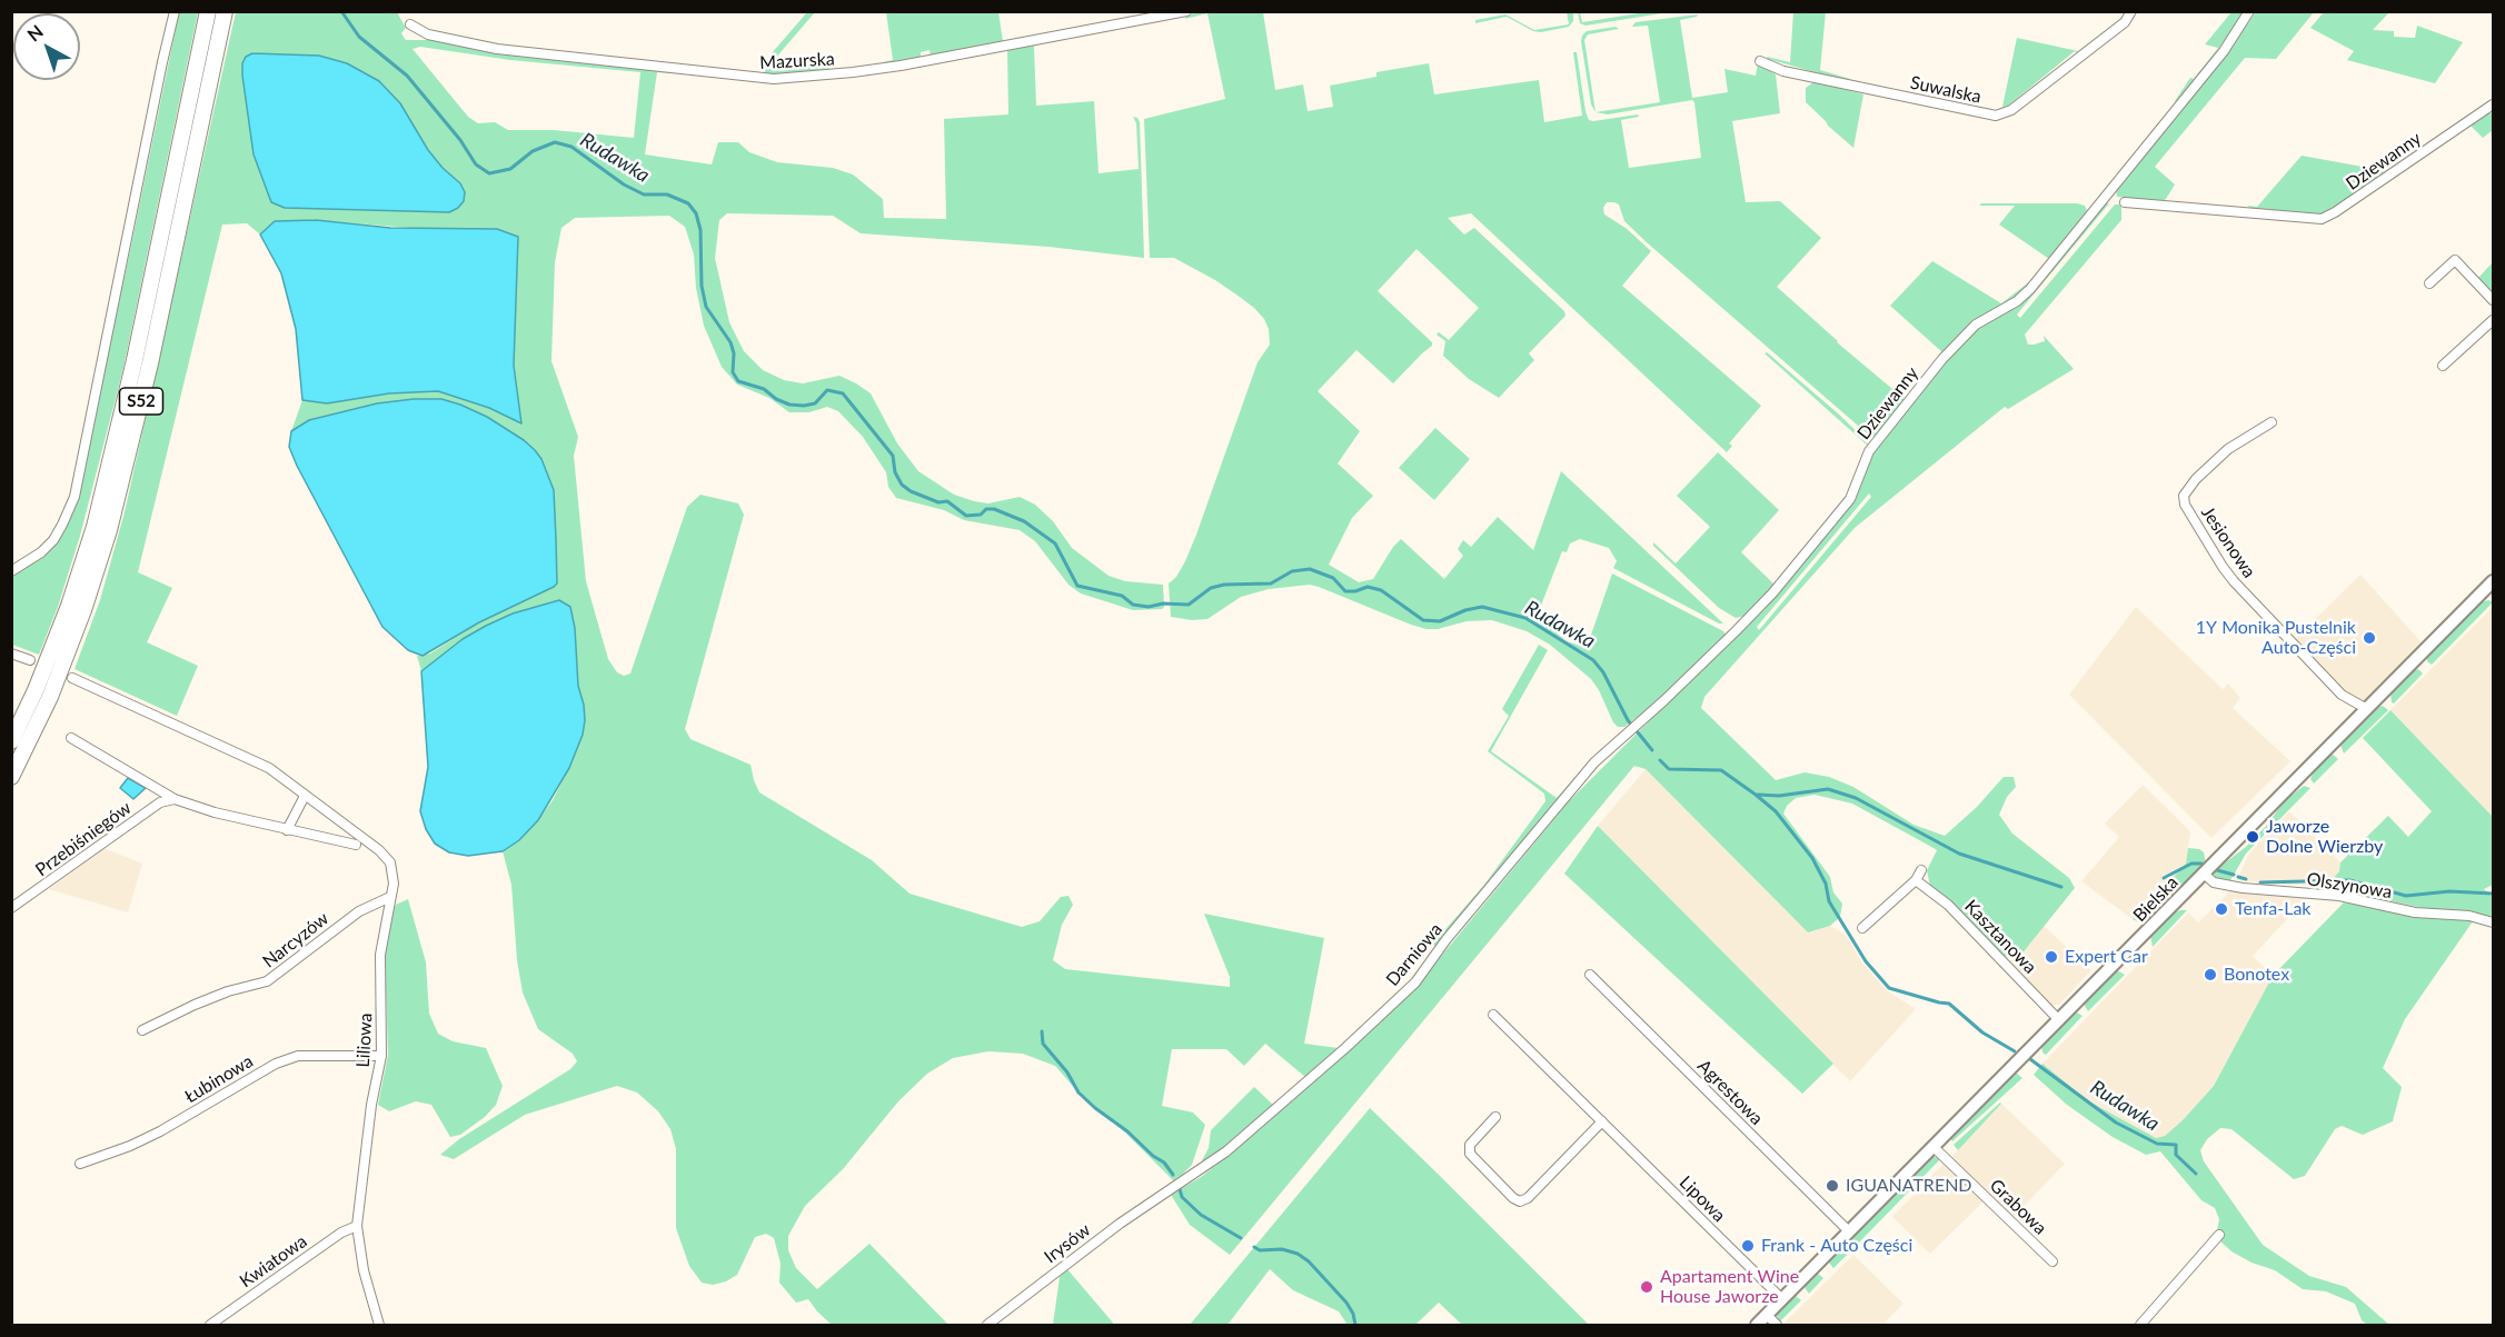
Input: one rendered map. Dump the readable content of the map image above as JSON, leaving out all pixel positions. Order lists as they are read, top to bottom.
{
  "streets": {
    "highway": ["S52"],
    "main road": ["Bielska"],
    "street": [
      "Mazurska",
      "Suwalska",
      "Dziewanny",
      "Jesionowa",
      "Przebiśniegów",
      "Olszynowa",
      "Kasztanowa",
      "Narcyzów",
      "Darniowa",
      "Liliowa",
      "Łubinowa",
      "Agrestowa",
      "Lipowa",
      "Grabowa",
      "Irysów",
      "Kwiatowa"
    ]
  },
  "crossings": [
    ["Dziewanny", "Darniowa"],
    ["Jesionowa", "Bielska"],
    ["Olszynowa", "Bielska"],
    ["Bielska", "Kasztanowa"],
    ["Bielska", "Agrestowa"],
    ["Bielska", "Lipowa"],
    ["Bielska", "Grabowa"],
    ["Narcyzów", "Liliowa"],
    ["Darniowa", "Irysów"],
    ["Liliowa", "Łubinowa"],
    ["Liliowa", "Kwiatowa"]
  ],
  "water": ["Rudawka"],
  "places": [
    "1Y Monika Pustelnik Auto-Części",
    "Jaworze Dolne Wierzby",
    "Tenfa-Lak",
    "Expert Car",
    "Bonotex",
    "IGUANATREND",
    "Frank - Auto Części",
    "Apartament Wine House Jaworze"
  ],
  "north": "top left"
}
